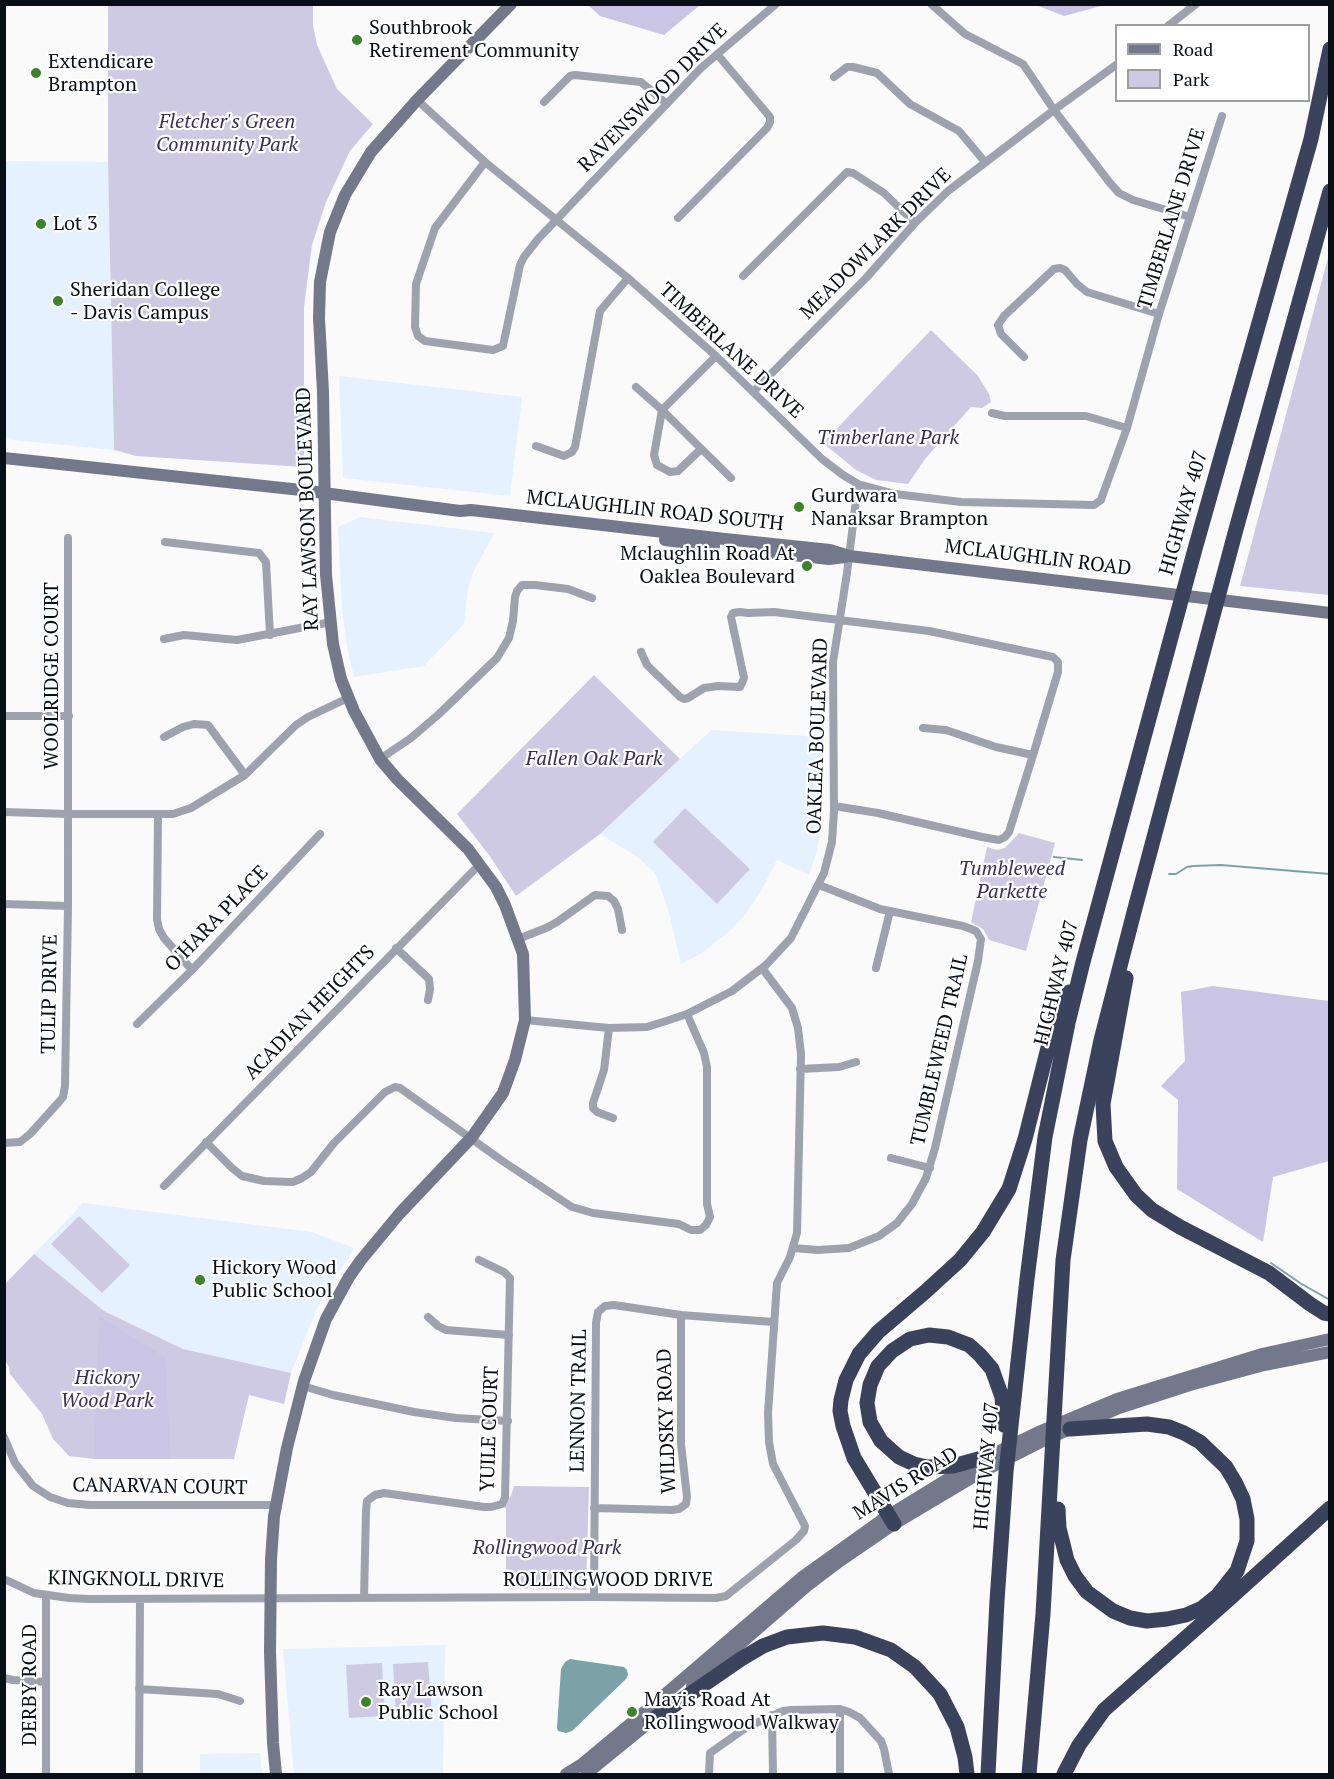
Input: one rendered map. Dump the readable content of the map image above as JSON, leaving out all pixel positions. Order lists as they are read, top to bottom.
{
  "streets": {
    "highway": ["HIGHWAY 407"],
    "street": [
      "RAVENSWOOD DRIVE",
      "TIMBERLANE DRIVE",
      "MEADOWLARK DRIVE",
      "RAY LAWSON BOULEVARD",
      "MCLAUGHLIN ROAD SOUTH",
      "MCLAUGHLIN ROAD",
      "WOOLRIDGE COURT",
      "OAKLEA BOULEVARD",
      "O'HARA PLACE",
      "TULIP DRIVE",
      "ACADIAN HEIGHTS",
      "TUMBLEWEED TRAIL",
      "LENNON TRAIL",
      "WILDSKY ROAD",
      "YUILE COURT",
      "MAVIS ROAD",
      "CANARVAN COURT",
      "KINGKNOLL DRIVE",
      "ROLLINGWOOD DRIVE",
      "DERBY ROAD"
    ]
  },
  "crossings": [
    ["RAVENSWOOD DRIVE", "TIMBERLANE DRIVE"],
    ["TIMBERLANE DRIVE", "MEADOWLARK DRIVE"],
    ["TIMBERLANE DRIVE", "RAY LAWSON BOULEVARD"],
    ["TIMBERLANE DRIVE", "OAKLEA BOULEVARD"],
    ["RAY LAWSON BOULEVARD", "MCLAUGHLIN ROAD SOUTH"],
    ["RAY LAWSON BOULEVARD", "OAKLEA BOULEVARD"],
    ["RAY LAWSON BOULEVARD", "ACADIAN HEIGHTS"],
    ["RAY LAWSON BOULEVARD", "CANARVAN COURT"],
    ["RAY LAWSON BOULEVARD", "KINGKNOLL DRIVE"],
    ["RAY LAWSON BOULEVARD", "ROLLINGWOOD DRIVE"],
    ["MCLAUGHLIN ROAD SOUTH", "MCLAUGHLIN ROAD"],
    ["MCLAUGHLIN ROAD SOUTH", "OAKLEA BOULEVARD"],
    ["MCLAUGHLIN ROAD", "OAKLEA BOULEVARD"],
    ["WOOLRIDGE COURT", "TULIP DRIVE"],
    ["OAKLEA BOULEVARD", "TUMBLEWEED TRAIL"],
    ["OAKLEA BOULEVARD", "ROLLINGWOOD DRIVE"],
    ["TUMBLEWEED TRAIL", "ROLLINGWOOD DRIVE"],
    ["LENNON TRAIL", "WILDSKY ROAD"],
    ["LENNON TRAIL", "ROLLINGWOOD DRIVE"],
    ["YUILE COURT", "ROLLINGWOOD DRIVE"],
    ["KINGKNOLL DRIVE", "ROLLINGWOOD DRIVE"],
    ["KINGKNOLL DRIVE", "DERBY ROAD"]
  ],
  "parks": [
    "Fletcher's Green Community Park",
    "Timberlane Park",
    "Fallen Oak Park",
    "Tumbleweed Parkette",
    "Hickory Wood Park",
    "Rollingwood Park"
  ],
  "places": [
    "Southbrook Retirement Community",
    "Extendicare Brampton",
    "Lot 3",
    "Sheridan College - Davis Campus",
    "Gurdwara Nanaksar Brampton",
    "Mclaughlin Road At Oaklea Boulevard",
    "Hickory Wood Public School",
    "Ray Lawson Public School",
    "Mavis Road At Rollingwood Walkway"
  ],
  "legend": ["Road", "Park"]
}
